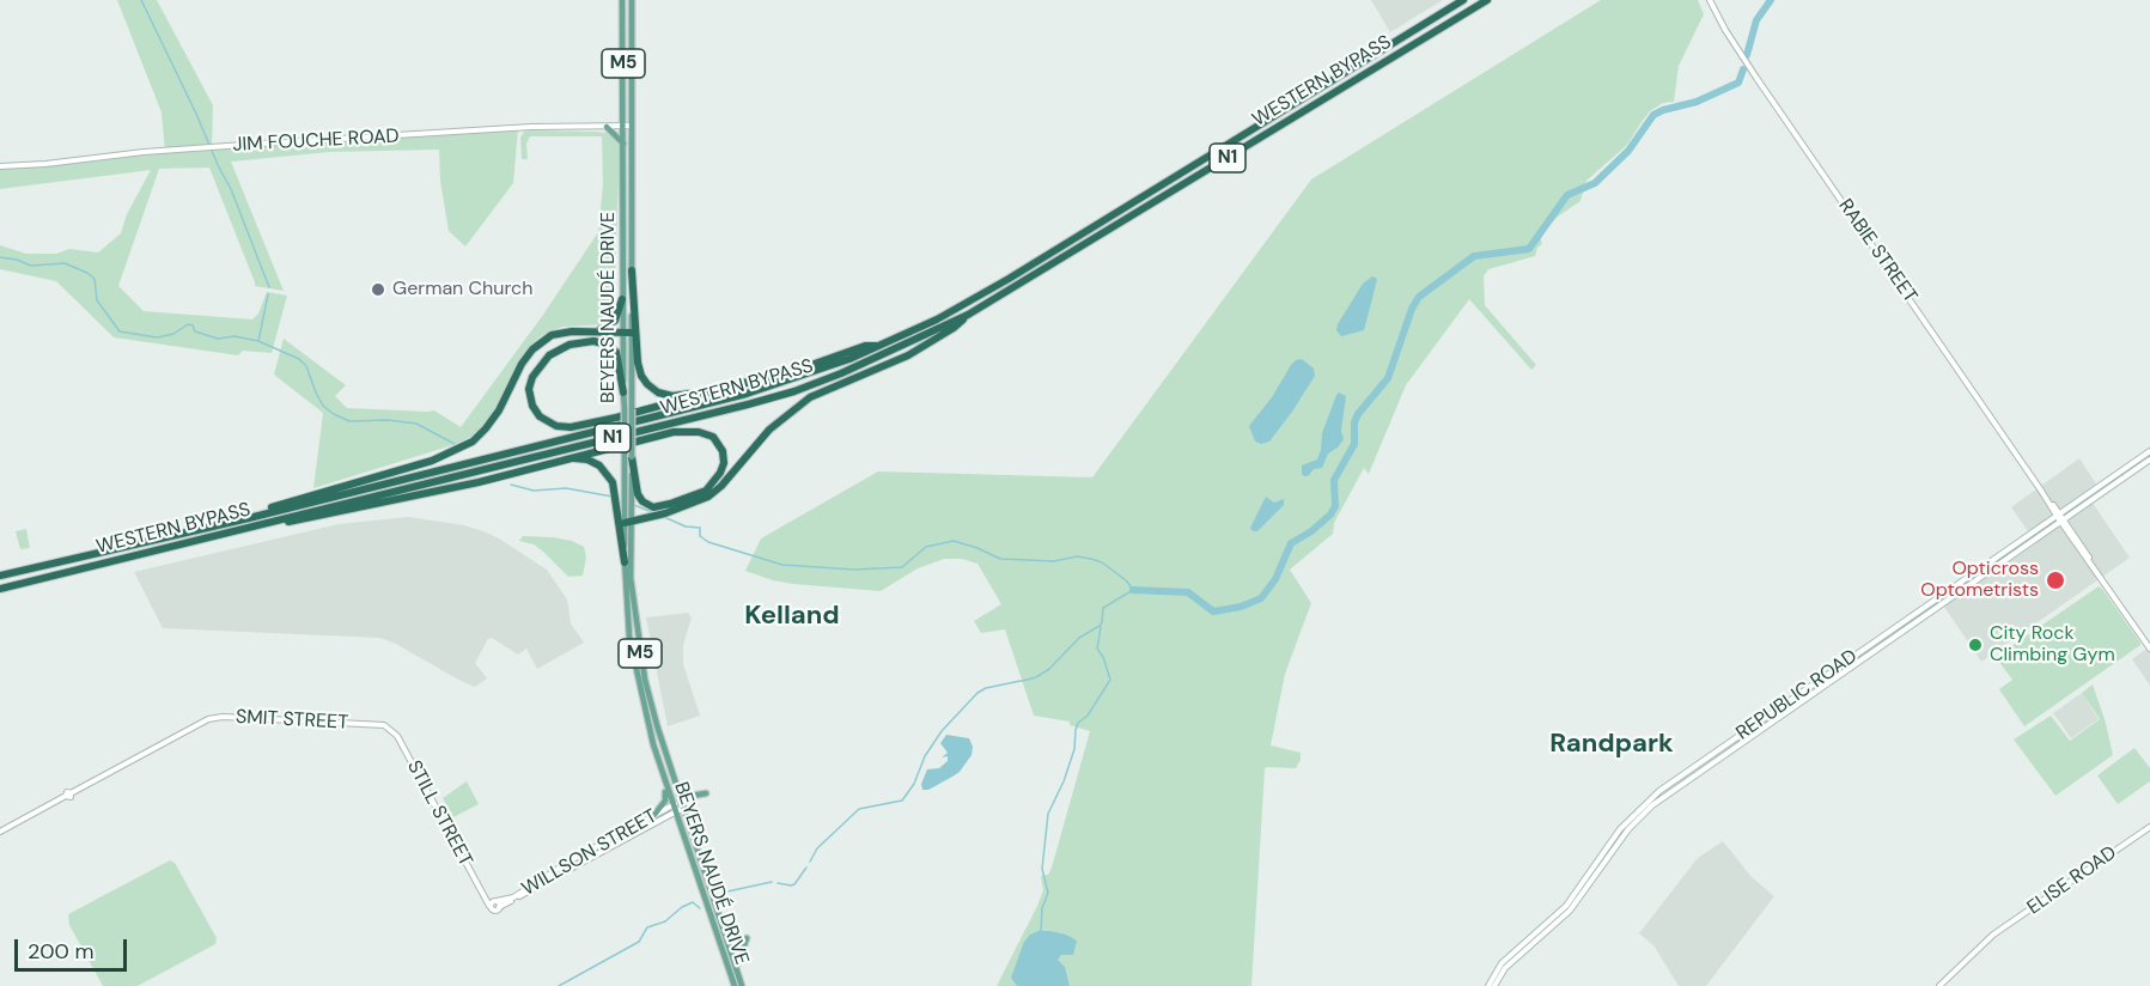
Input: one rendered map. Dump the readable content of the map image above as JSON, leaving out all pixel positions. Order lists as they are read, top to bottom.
{
  "streets": {
    "highway": ["WESTERN BYPASS", "N1"],
    "main road": ["M5", "BEYERS NAUDÉ DRIVE"],
    "street": [
      "JIM FOUCHE ROAD",
      "RABIE STREET",
      "REPUBLIC ROAD",
      "SMIT STREET",
      "STILL STREET",
      "WILLSON STREET",
      "ELISE ROAD"
    ]
  },
  "crossings": [
    ["JIM FOUCHE ROAD", "BEYERS NAUDÉ DRIVE"],
    ["RABIE STREET", "REPUBLIC ROAD"],
    ["BEYERS NAUDÉ DRIVE", "WILLSON STREET"],
    ["SMIT STREET", "STILL STREET"],
    ["STILL STREET", "WILLSON STREET"]
  ],
  "districts": ["Kelland", "Randpark"],
  "places": ["German Church", "Opticross Optometrists", "City Rock Climbing Gym"],
  "scale_bar": "200 m"
}
